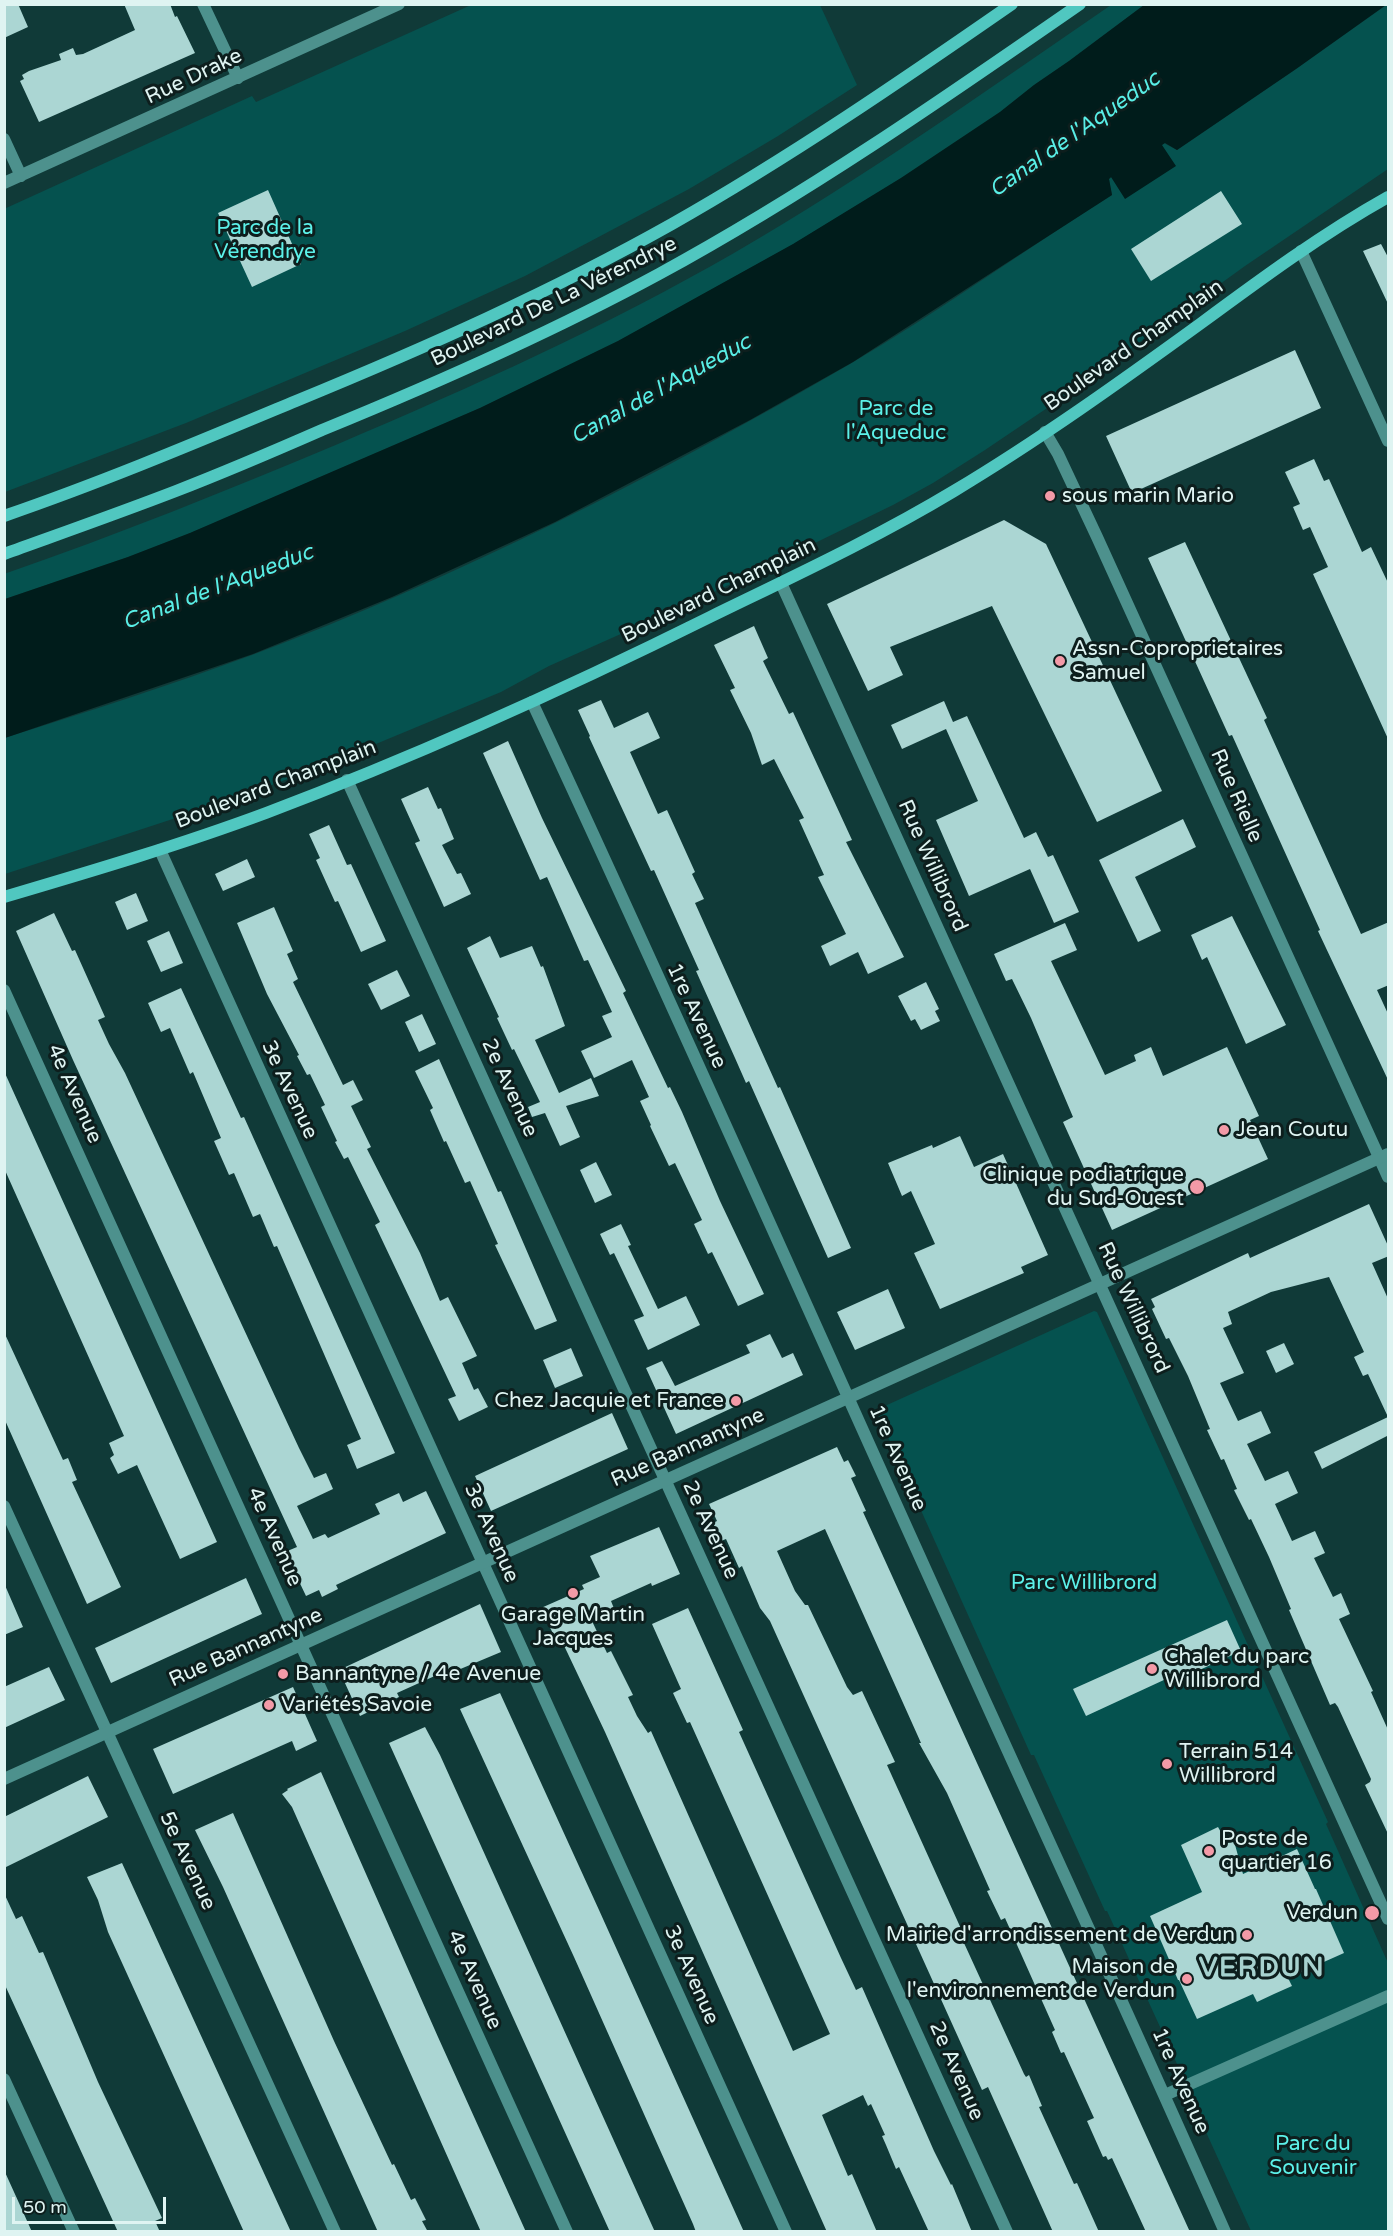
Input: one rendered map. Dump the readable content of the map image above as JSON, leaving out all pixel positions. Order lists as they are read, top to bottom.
{
  "streets": {
    "main road": ["Boulevard De La Vérendrye", "Boulevard Champlain"],
    "street": [
      "Rue Drake",
      "Rue Rielle",
      "Rue Willibrord",
      "1re Avenue",
      "2e Avenue",
      "3e Avenue",
      "4e Avenue",
      "Rue Bannantyne",
      "5e Avenue"
    ]
  },
  "crossings": [
    ["Boulevard Champlain", "Rue Rielle"],
    ["Boulevard Champlain", "Rue Willibrord"],
    ["Boulevard Champlain", "1re Avenue"],
    ["Boulevard Champlain", "2e Avenue"],
    ["Boulevard Champlain", "3e Avenue"],
    ["Rue Rielle", "Rue Bannantyne"],
    ["Rue Willibrord", "Rue Bannantyne"],
    ["1re Avenue", "Rue Bannantyne"],
    ["2e Avenue", "Rue Bannantyne"],
    ["3e Avenue", "Rue Bannantyne"],
    ["4e Avenue", "Rue Bannantyne"],
    ["Rue Bannantyne", "5e Avenue"]
  ],
  "districts": ["VERDUN"],
  "water": ["Canal de l'Aqueduc"],
  "parks": [
    "Parc de la Vérendrye",
    "Parc de l'Aqueduc",
    "Parc Willibrord",
    "Parc du Souvenir"
  ],
  "places": [
    "sous marin Mario",
    "Assn-Coproprietaires Samuel",
    "Jean Coutu",
    "Clinique podiatrique du Sud-Ouest",
    "Chez Jacquie et France",
    "Garage Martin Jacques",
    "Chalet du parc Willibrord",
    "Bannantyne / 4e Avenue",
    "Variétés Savoie",
    "Terrain 514 Willibrord",
    "Poste de quartier 16",
    "Verdun",
    "Mairie d'arrondissement de Verdun",
    "Maison de l'environnement de Verdun"
  ],
  "scale_bar": "50 m"
}
